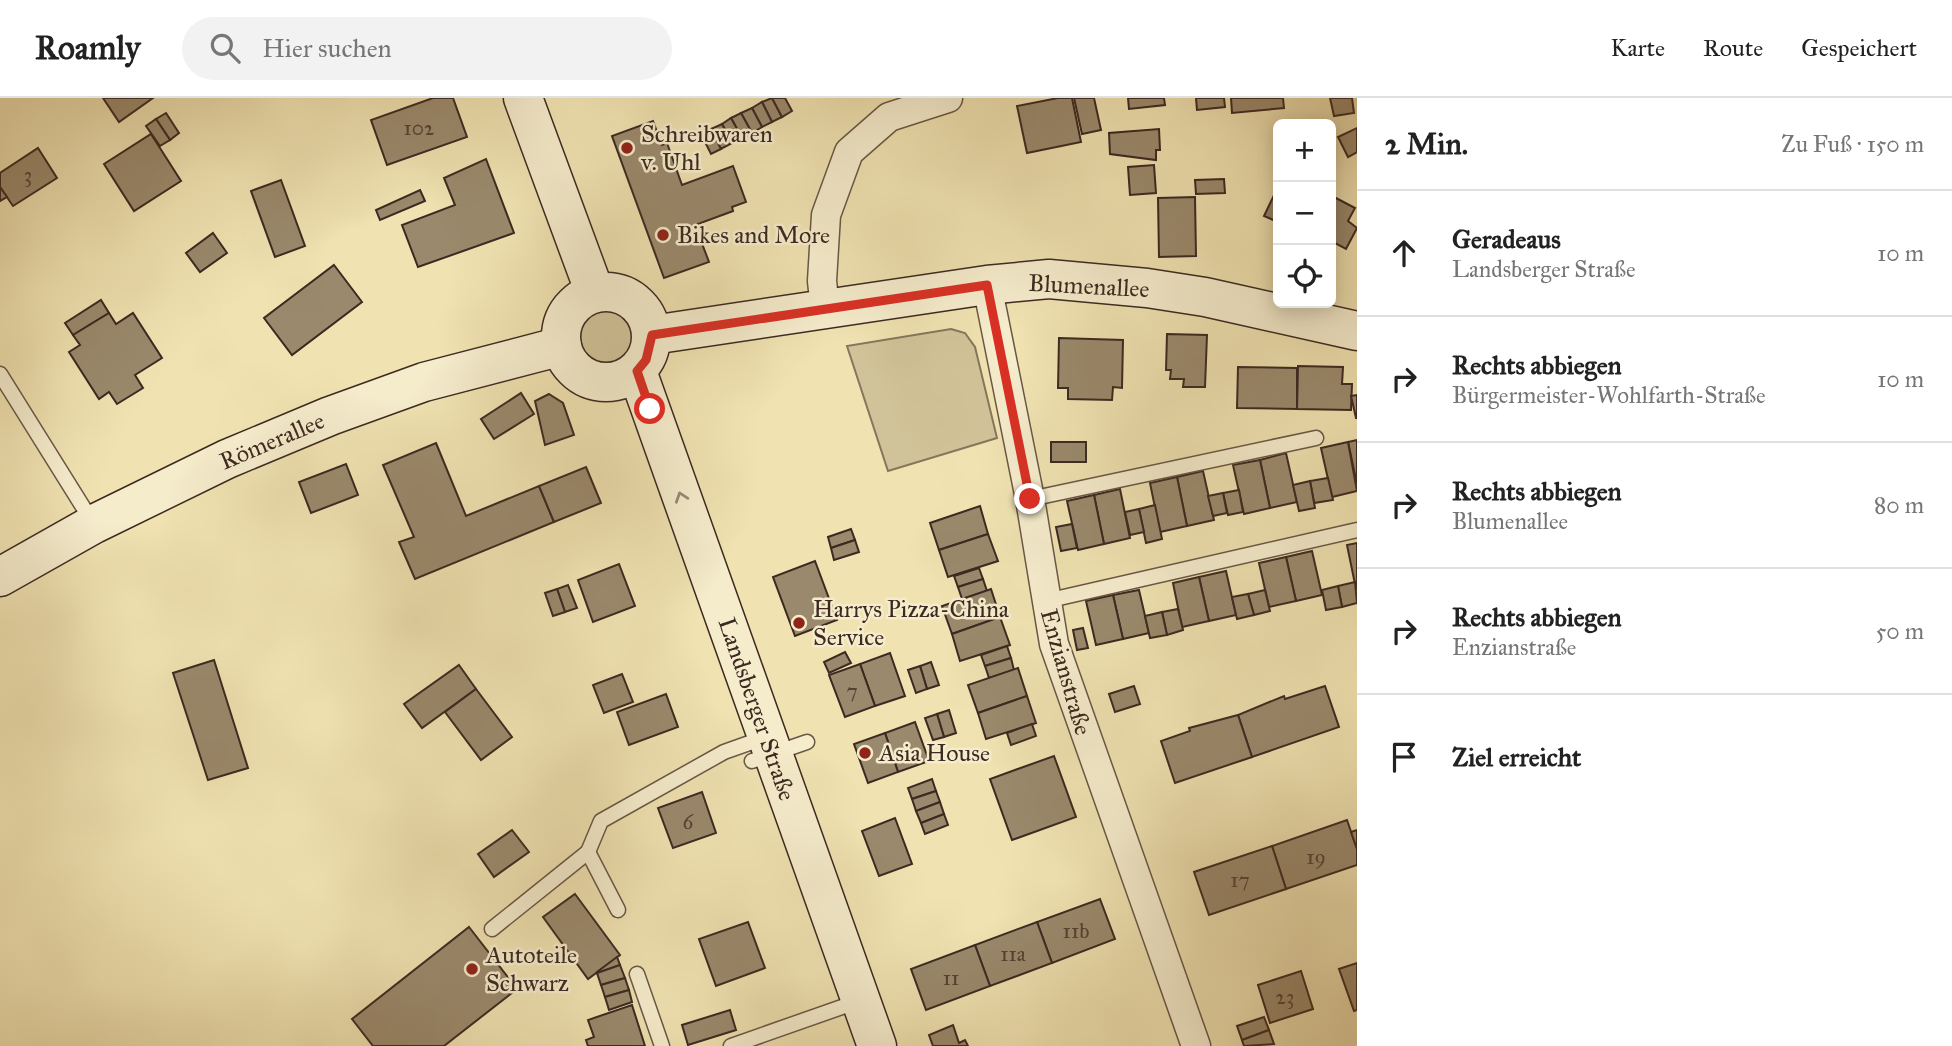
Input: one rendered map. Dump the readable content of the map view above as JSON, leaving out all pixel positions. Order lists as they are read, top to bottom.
{
  "streets": {
    "street": [
      "Blumenallee",
      "Römerallee",
      "Enzianstraße",
      "Landsberger Straße"
    ]
  },
  "crossings": [
    ["Blumenallee", "Römerallee"],
    ["Blumenallee", "Enzianstraße"],
    ["Blumenallee", "Landsberger Straße"],
    ["Römerallee", "Landsberger Straße"]
  ],
  "places": [
    "Schreibwaren v. Uhl",
    "Bikes and More",
    "Harrys Pizza-China Service",
    "Asia House",
    "Autoteile Schwarz"
  ],
  "house_numbers": [
    "102",
    "3",
    "7",
    "6",
    "19",
    "17",
    "11b",
    "11a",
    "11",
    "23"
  ],
  "page": {
    "header": "Roamly",
    "search": "Hier suchen",
    "nav": ["Karte", "Route", "Gespeichert"],
    "heading": ["2 Min.", "Zu Fuß · 150 m"],
    "map_buttons": ["+", "−"],
    "list": [
      ["Geradeaus", "Landsberger Straße", "10 m"],
      ["Rechts abbiegen", "Bürgermeister-Wohlfarth-Straße", "10 m"],
      ["Rechts abbiegen", "Blumenallee", "80 m"],
      ["Rechts abbiegen", "Enzianstraße", "50 m"],
      "Ziel erreicht"
    ]
  }
}
